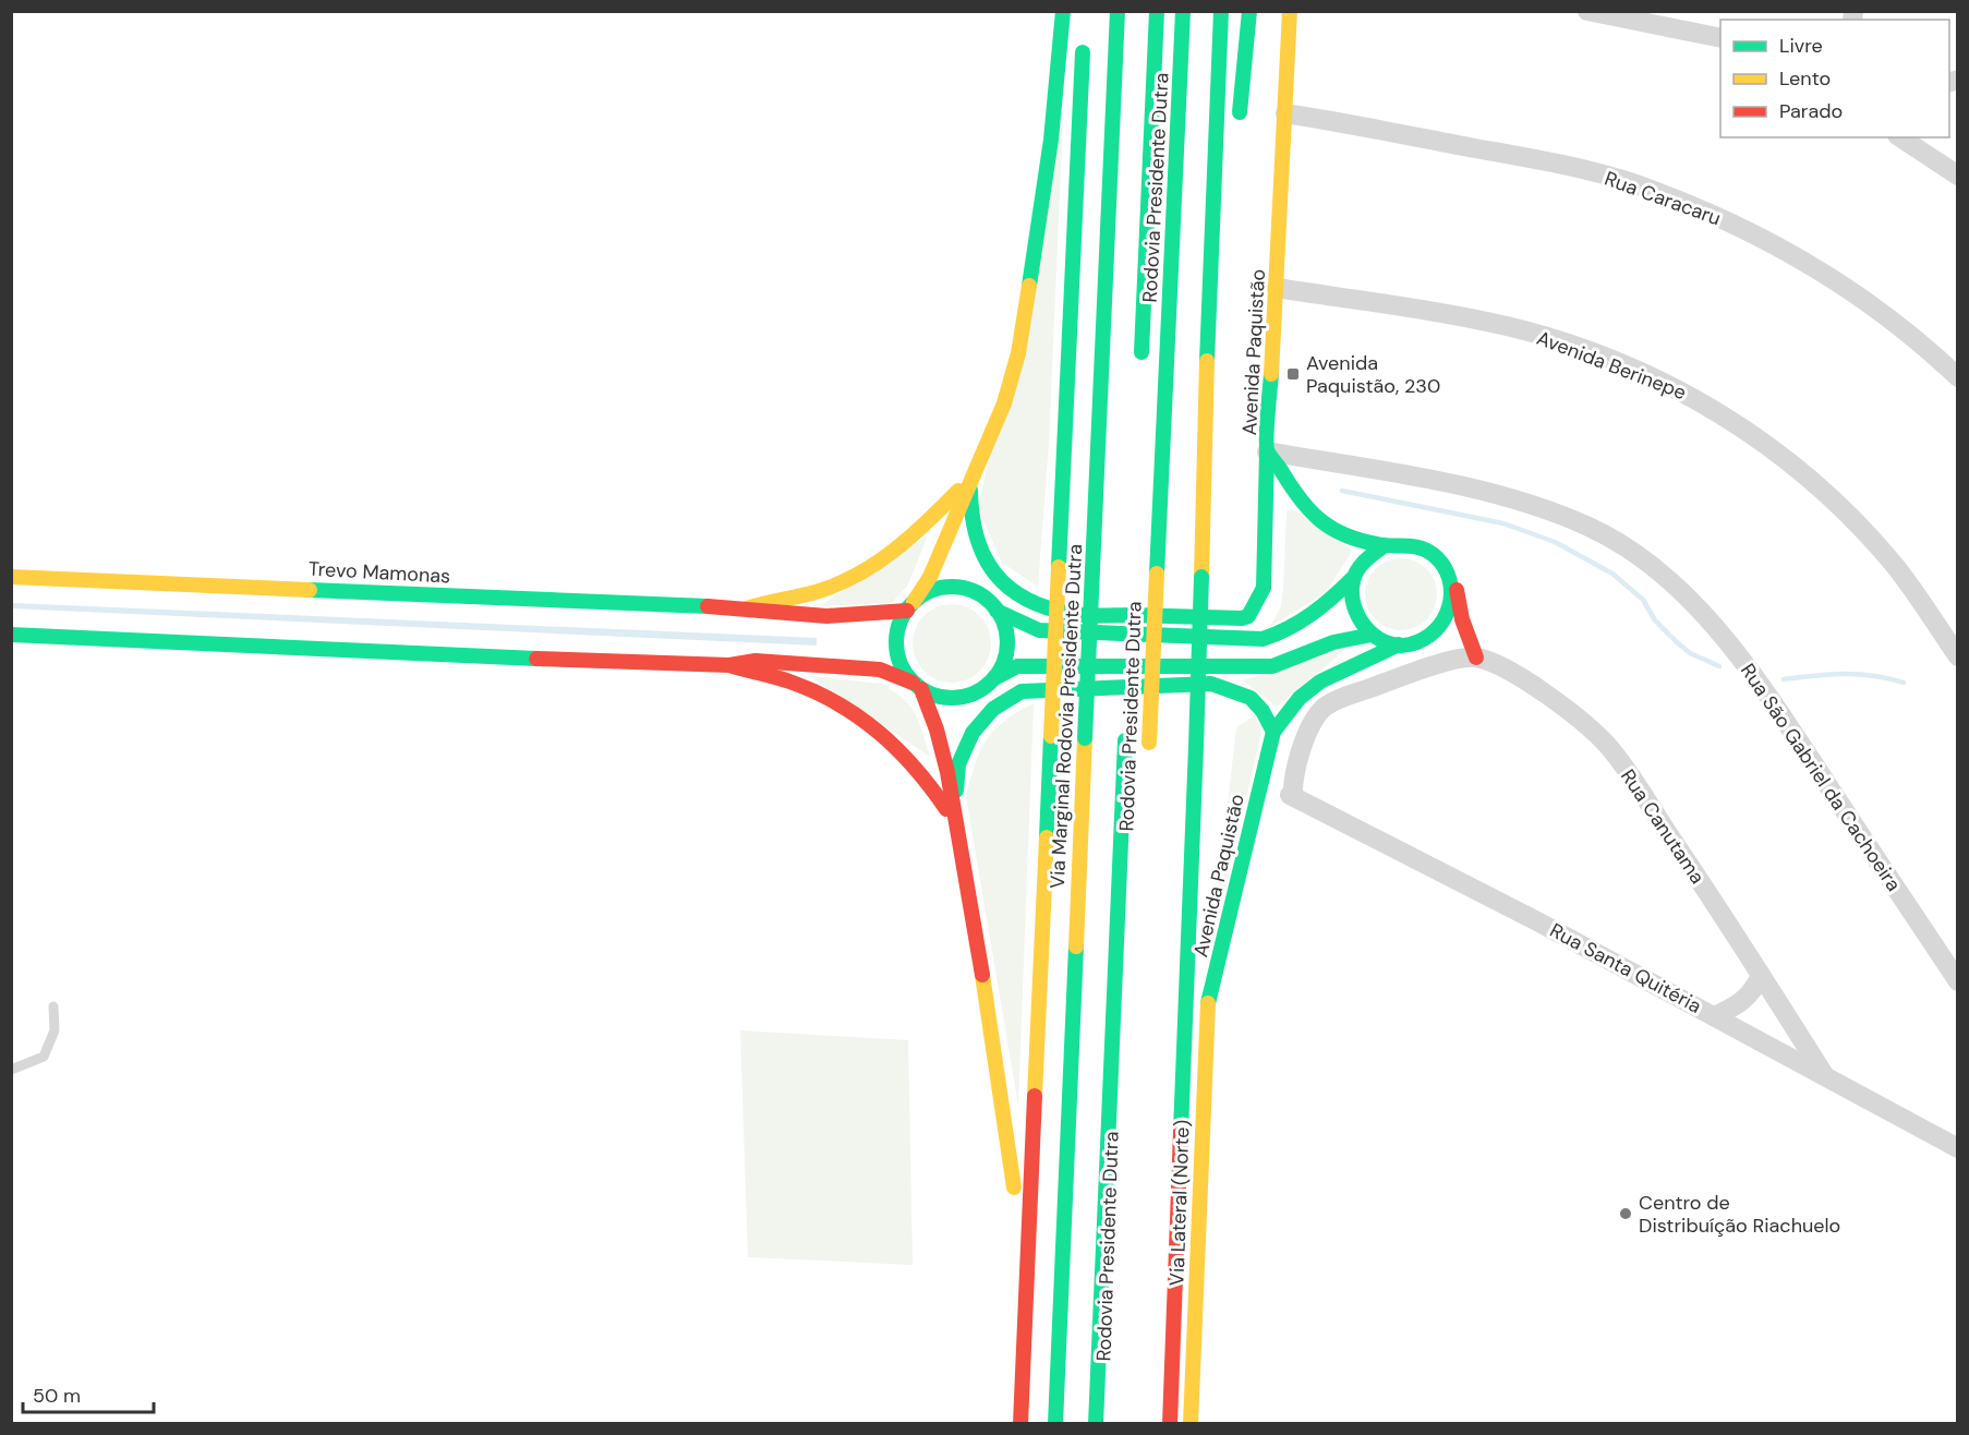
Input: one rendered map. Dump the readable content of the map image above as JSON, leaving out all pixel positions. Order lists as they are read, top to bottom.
{
  "streets": {
    "main road": [
      "Rodovia Presidente Dutra",
      "Avenida Paquistão",
      "Trevo Mamonas",
      "Via Marginal Rodovia Presidente Dutra",
      "Via Lateral (Norte)"
    ],
    "street": [
      "Rua Caracaru",
      "Avenida Berinepe",
      "Rua São Gabriel da Cachoeira",
      "Rua Canutama",
      "Rua Santa Quitéria"
    ]
  },
  "crossings": [
    ["Rua Caracaru", "Avenida Paquistão"],
    ["Avenida Paquistão", "Avenida Berinepe"],
    ["Avenida Paquistão", "Rua São Gabriel da Cachoeira"],
    ["Avenida Paquistão", "Via Lateral (Norte)"],
    ["Rua Canutama", "Rua Santa Quitéria"]
  ],
  "places": {
    "transit": ["Avenida Paquistão, 230"],
    "other": ["Centro de Distribuíção Riachuelo"]
  },
  "legend": ["Livre", "Lento", "Parado"],
  "scale_bar": "50 m"
}
